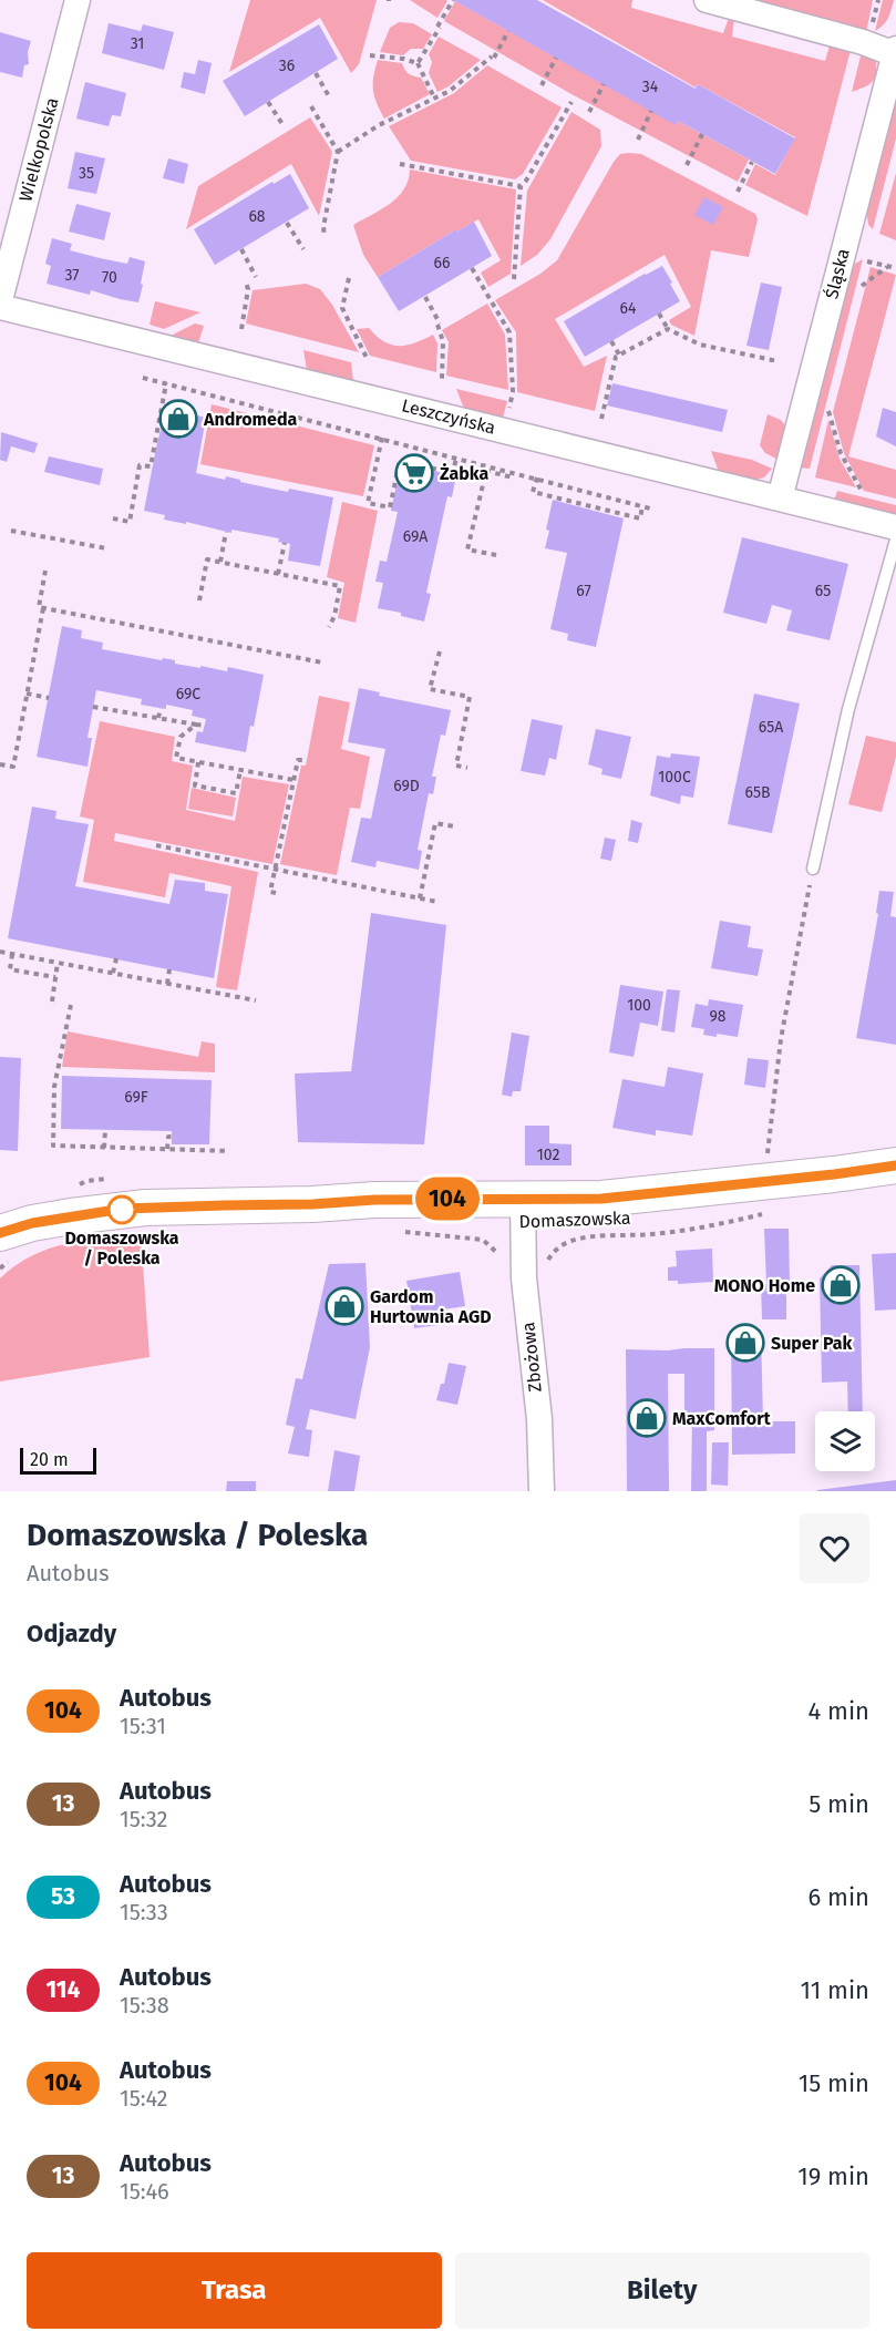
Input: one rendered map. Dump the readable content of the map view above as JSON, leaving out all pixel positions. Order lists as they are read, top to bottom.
{
  "streets": {
    "street": [
      "Wielkopolska",
      "Śląska",
      "Leszczyńska",
      "Domaszowska",
      "Zbożowa"
    ]
  },
  "crossings": [
    ["Śląska", "Leszczyńska"],
    ["Domaszowska", "Zbożowa"]
  ],
  "places": {
    "shop": [
      "Andromeda",
      "MONO Home",
      "Gardom Hurtownia AGD",
      "Super Pak",
      "MaxComfort"
    ],
    "supermarket": ["Żabka"],
    "other": ["Domaszowska / Poleska"]
  },
  "lines": ["bus line 104"],
  "house_numbers": [
    "31",
    "36",
    "34",
    "35",
    "68",
    "66",
    "37",
    "70",
    "64",
    "69A",
    "67",
    "65",
    "69C",
    "65A",
    "100C",
    "69D",
    "65B",
    "100",
    "98",
    "69F",
    "102"
  ],
  "scale_bar": "20 m",
  "page": {
    "on_map": "104",
    "scale": "20 m",
    "heading": [
      ["Domaszowska / Poleska", "Autobus"],
      "Odjazdy"
    ],
    "list": [
      {
        "mark": "104",
        "name": "Autobus",
        "note": "15:31",
        "value": "4 min"
      },
      {
        "mark": "13",
        "name": "Autobus",
        "note": "15:32",
        "value": "5 min"
      },
      {
        "mark": "53",
        "name": "Autobus",
        "note": "15:33",
        "value": "6 min"
      },
      {
        "mark": "114",
        "name": "Autobus",
        "note": "15:38",
        "value": "11 min"
      },
      {
        "mark": "104",
        "name": "Autobus",
        "note": "15:42",
        "value": "15 min"
      },
      {
        "mark": "13",
        "name": "Autobus",
        "note": "15:46",
        "value": "19 min"
      }
    ],
    "buttons": ["Trasa", "Bilety"]
  }
}
